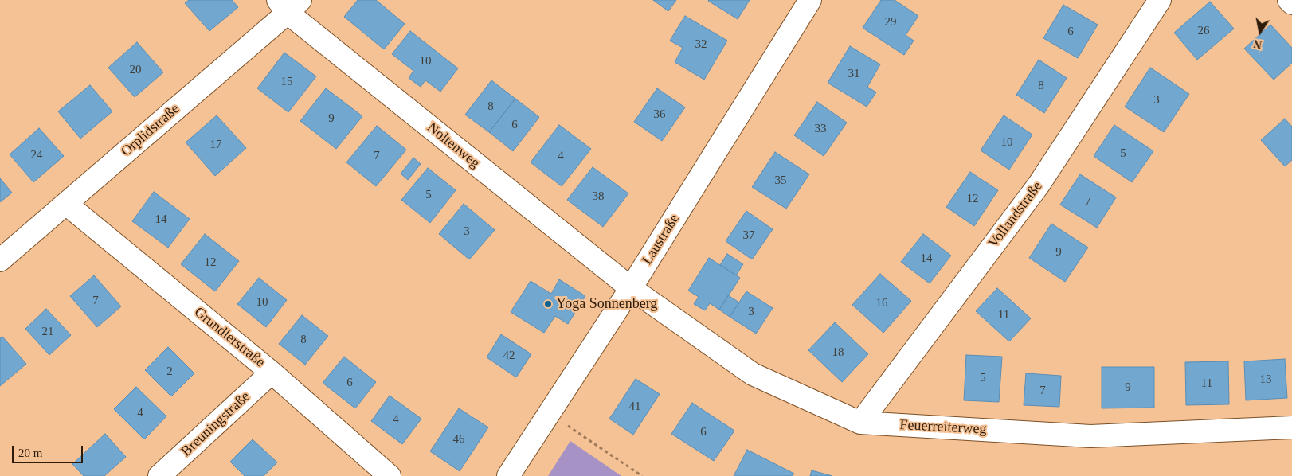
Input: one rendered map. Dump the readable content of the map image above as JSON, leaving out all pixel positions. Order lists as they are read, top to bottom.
{
  "streets": {
    "street": [
      "Orplidstraße",
      "Noltenweg",
      "Vollandstraße",
      "Laustraße",
      "Grundlerstraße",
      "Breuningstraße",
      "Feuerreiterweg"
    ]
  },
  "crossings": [
    ["Orplidstraße", "Noltenweg"],
    ["Orplidstraße", "Grundlerstraße"],
    ["Noltenweg", "Laustraße"],
    ["Noltenweg", "Feuerreiterweg"],
    ["Vollandstraße", "Feuerreiterweg"],
    ["Laustraße", "Feuerreiterweg"],
    ["Grundlerstraße", "Breuningstraße"]
  ],
  "places": ["Yoga Sonnenberg"],
  "house_numbers": [
    "29",
    "26",
    "6",
    "32",
    "10",
    "20",
    "31",
    "15",
    "8",
    "3",
    "8",
    "36",
    "9",
    "6",
    "33",
    "10",
    "17",
    "5",
    "24",
    "7",
    "4",
    "35",
    "5",
    "38",
    "12",
    "7",
    "14",
    "3",
    "37",
    "9",
    "14",
    "12",
    "7",
    "10",
    "16",
    "3",
    "11",
    "21",
    "8",
    "18",
    "42",
    "2",
    "5",
    "13",
    "6",
    "11",
    "9",
    "7",
    "41",
    "4",
    "4",
    "6",
    "46"
  ],
  "scale_bar": "20 m",
  "north": "bottom"
}
